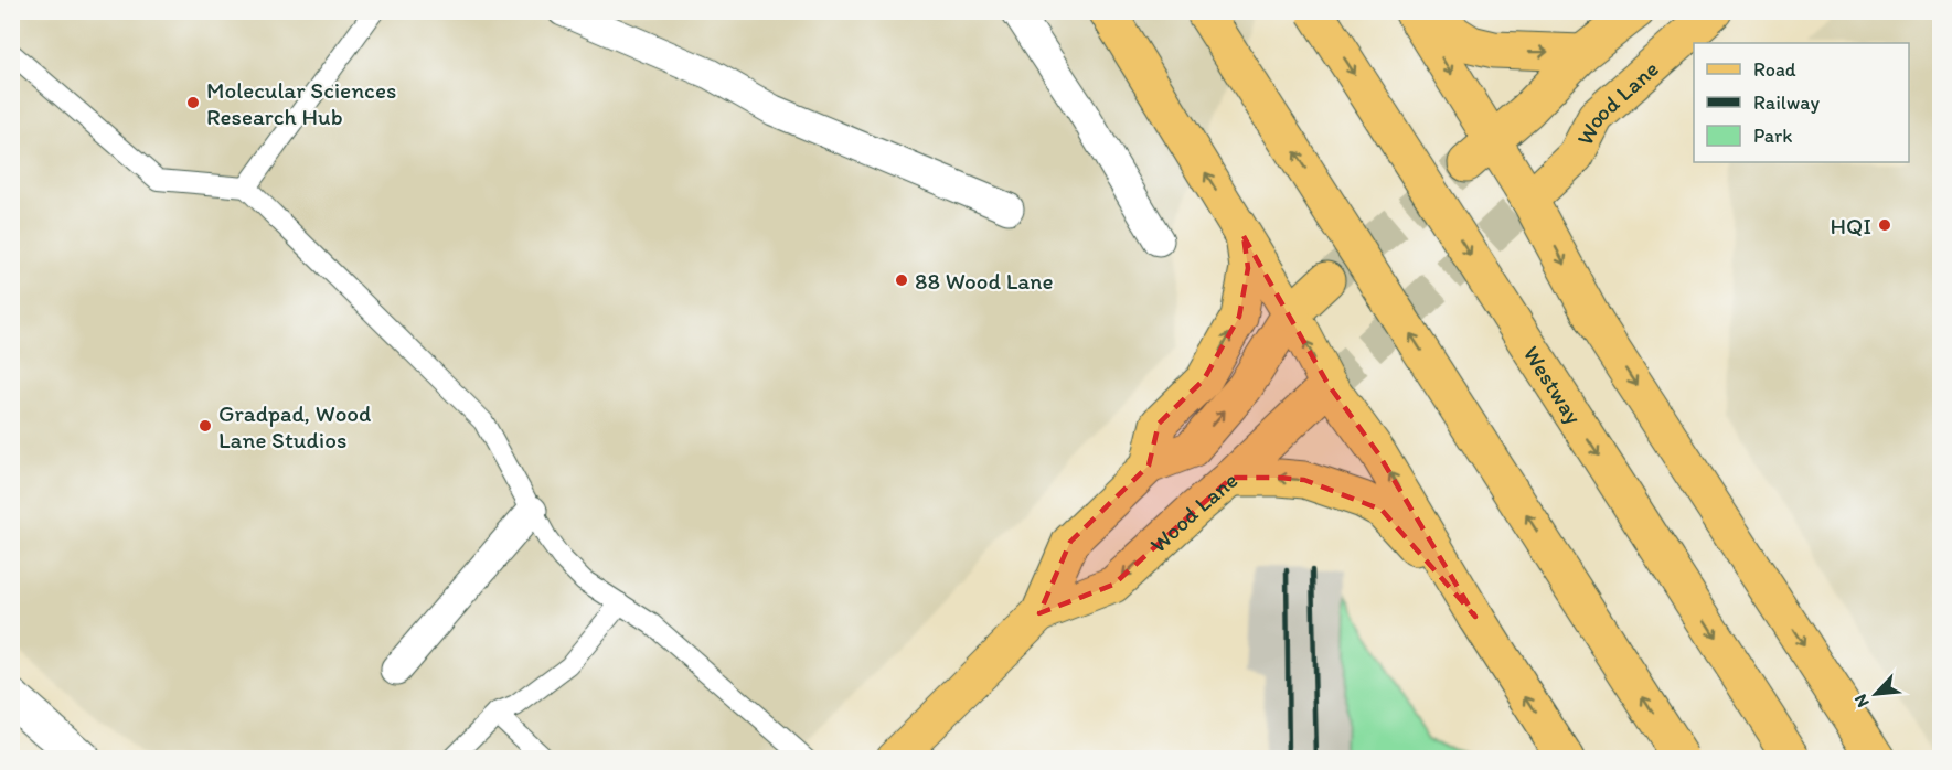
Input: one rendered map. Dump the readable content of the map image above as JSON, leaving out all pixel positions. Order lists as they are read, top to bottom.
{
  "streets": {
    "main road": ["Wood Lane", "Westway"]
  },
  "places": [
    "Molecular Sciences Research Hub",
    "HQI",
    "88 Wood Lane",
    "Gradpad, Wood Lane Studios"
  ],
  "legend": ["Road", "Railway", "Park"],
  "north": "bottom left"
}
